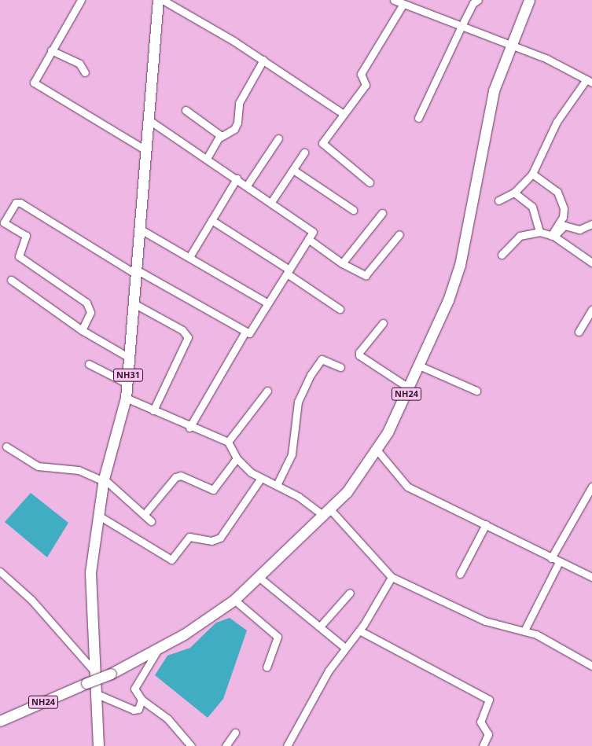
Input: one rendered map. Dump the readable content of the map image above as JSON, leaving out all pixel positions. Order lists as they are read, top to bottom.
{
  "streets": {
    "highway": ["NH31", "NH24"]
  }
}
